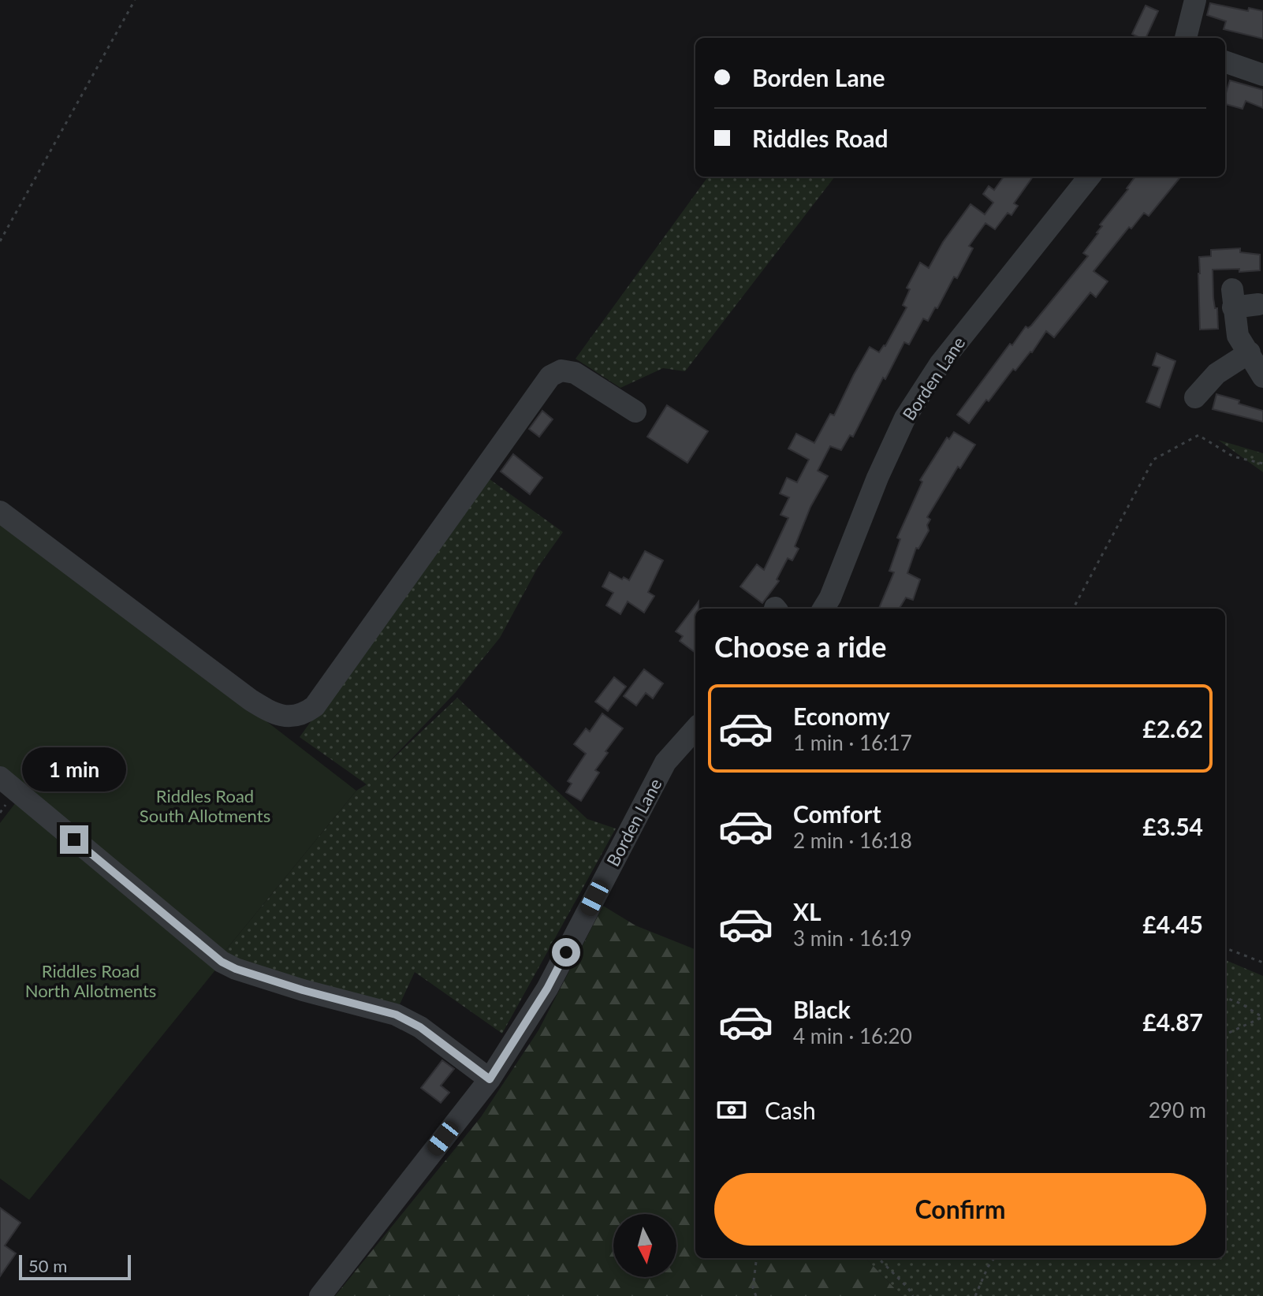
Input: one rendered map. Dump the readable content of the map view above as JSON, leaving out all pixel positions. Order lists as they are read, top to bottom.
{
  "streets": {
    "street": ["Borden Lane"]
  },
  "parks": ["Riddles Road South Allotments", "Riddles Road North Allotments"],
  "scale_bar": "50 m",
  "north": "bottom",
  "page": {
    "banner": ["Borden Lane", "Riddles Road"],
    "heading": "Choose a ride",
    "list": [
      {
        "name": "Economy",
        "note": "1 min · 16:17",
        "value": "£2.62"
      },
      {
        "name": "Comfort",
        "note": "2 min · 16:18",
        "value": "£3.54"
      },
      {
        "name": "XL",
        "note": "3 min · 16:19",
        "value": "£4.45"
      },
      {
        "name": "Black",
        "note": "4 min · 16:20",
        "value": "£4.87"
      }
    ],
    "bubble": "1 min",
    "pay": ["Cash", "290 m"],
    "buttons": "Confirm",
    "scale": "50 m"
  }
}
